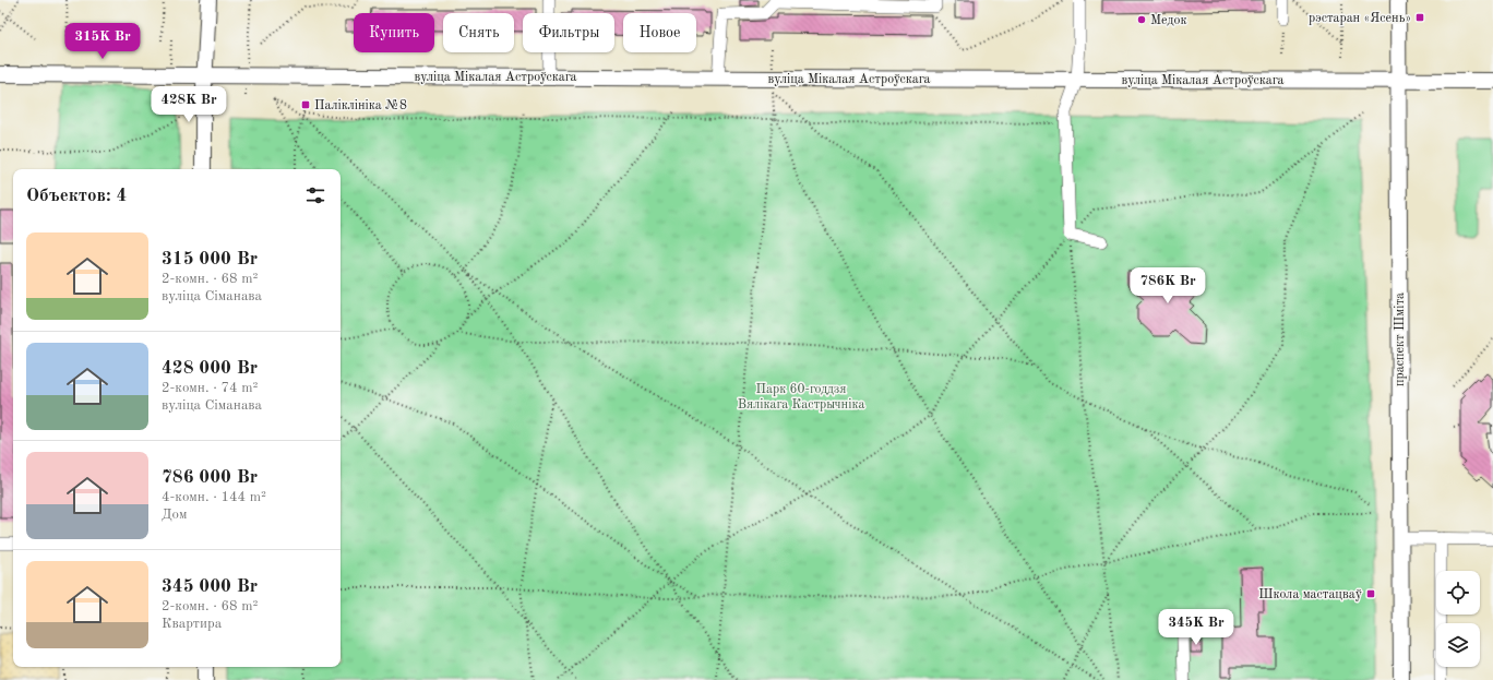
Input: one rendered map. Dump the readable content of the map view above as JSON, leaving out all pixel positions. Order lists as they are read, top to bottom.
{
  "streets": {
    "main road": ["вуліца Мікалая Астроўскага", "праспект Шміта"]
  },
  "crossings": [
    ["вуліца Мікалая Астроўскага", "праспект Шміта"]
  ],
  "parks": ["Парк 60-годдзя Вялікага Кастрычніка"],
  "places": {
    "transit": ["рэстаран «Ясень»", "Паліклініка №8", "Школа мастацваў"],
    "other": ["Медок"]
  },
  "page": {
    "chip": [
      "Купить",
      "Снять",
      "Фильтры",
      "Новое"
    ],
    "price": [
      "315K Br",
      "428K Br",
      "786K Br",
      "345K Br"
    ],
    "heading": "Объектов: 4",
    "list": [
      {
        "name": "315 000 Br",
        "note": "2-комн. · 68 m² · вуліца Сіманава"
      },
      {
        "name": "428 000 Br",
        "note": "2-комн. · 74 m² · вуліца Сіманава"
      },
      {
        "name": "786 000 Br",
        "note": "4-комн. · 144 m² · Дом"
      },
      {
        "name": "345 000 Br",
        "note": "2-комн. · 68 m² · Квартира"
      }
    ]
  }
}
